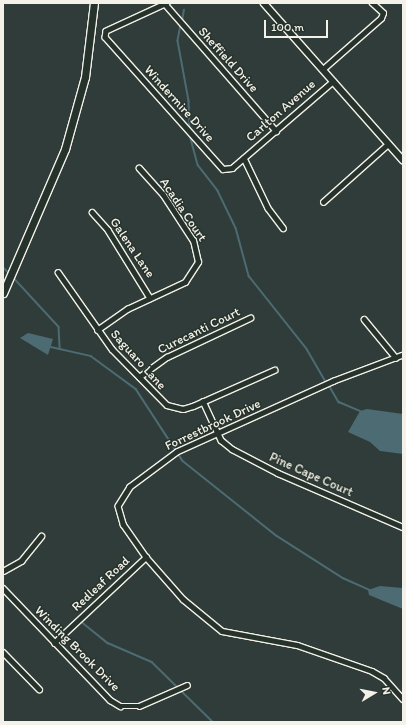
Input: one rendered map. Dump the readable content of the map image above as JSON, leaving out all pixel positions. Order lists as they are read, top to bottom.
{
  "streets": {
    "street": [
      "Sheffield Drive",
      "Windermire Drive",
      "Carlton Avenue",
      "Acadia Court",
      "Galena Lane",
      "Curecanti Court",
      "Saguaro Lane",
      "Forrestbrook Drive",
      "Pine Cape Court",
      "Redleaf Road",
      "Winding Brook Drive"
    ]
  },
  "crossings": [
    ["Sheffield Drive", "Windermire Drive"],
    ["Sheffield Drive", "Carlton Avenue"],
    ["Windermire Drive", "Carlton Avenue"],
    ["Acadia Court", "Galena Lane"],
    ["Acadia Court", "Saguaro Lane"],
    ["Curecanti Court", "Saguaro Lane"],
    ["Saguaro Lane", "Pine Cape Court"],
    ["Forrestbrook Drive", "Pine Cape Court"],
    ["Forrestbrook Drive", "Redleaf Road"],
    ["Redleaf Road", "Winding Brook Drive"]
  ],
  "scale_bar": "100 m",
  "north": "right"
}
